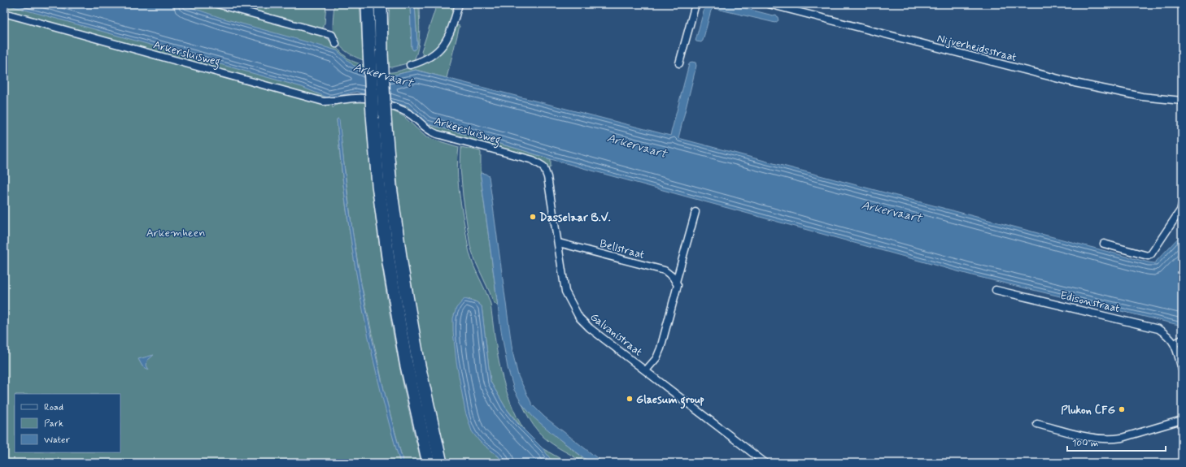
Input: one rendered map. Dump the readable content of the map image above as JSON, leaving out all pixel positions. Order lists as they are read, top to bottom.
{
  "streets": {
    "street": [
      "Nijverheidsstraat",
      "Arkersluisweg",
      "Bellstraat",
      "Edisonstraat",
      "Galvanistraat"
    ]
  },
  "crossings": [
    ["Arkersluisweg", "Galvanistraat"],
    ["Bellstraat", "Galvanistraat"]
  ],
  "water": ["Arkervaart"],
  "parks": ["Arkemheen"],
  "places": ["Dasselaar B.V.", "Glaesum group", "Plukon CFG"],
  "legend": ["Road", "Park", "Water"],
  "scale_bar": "100 m"
}
